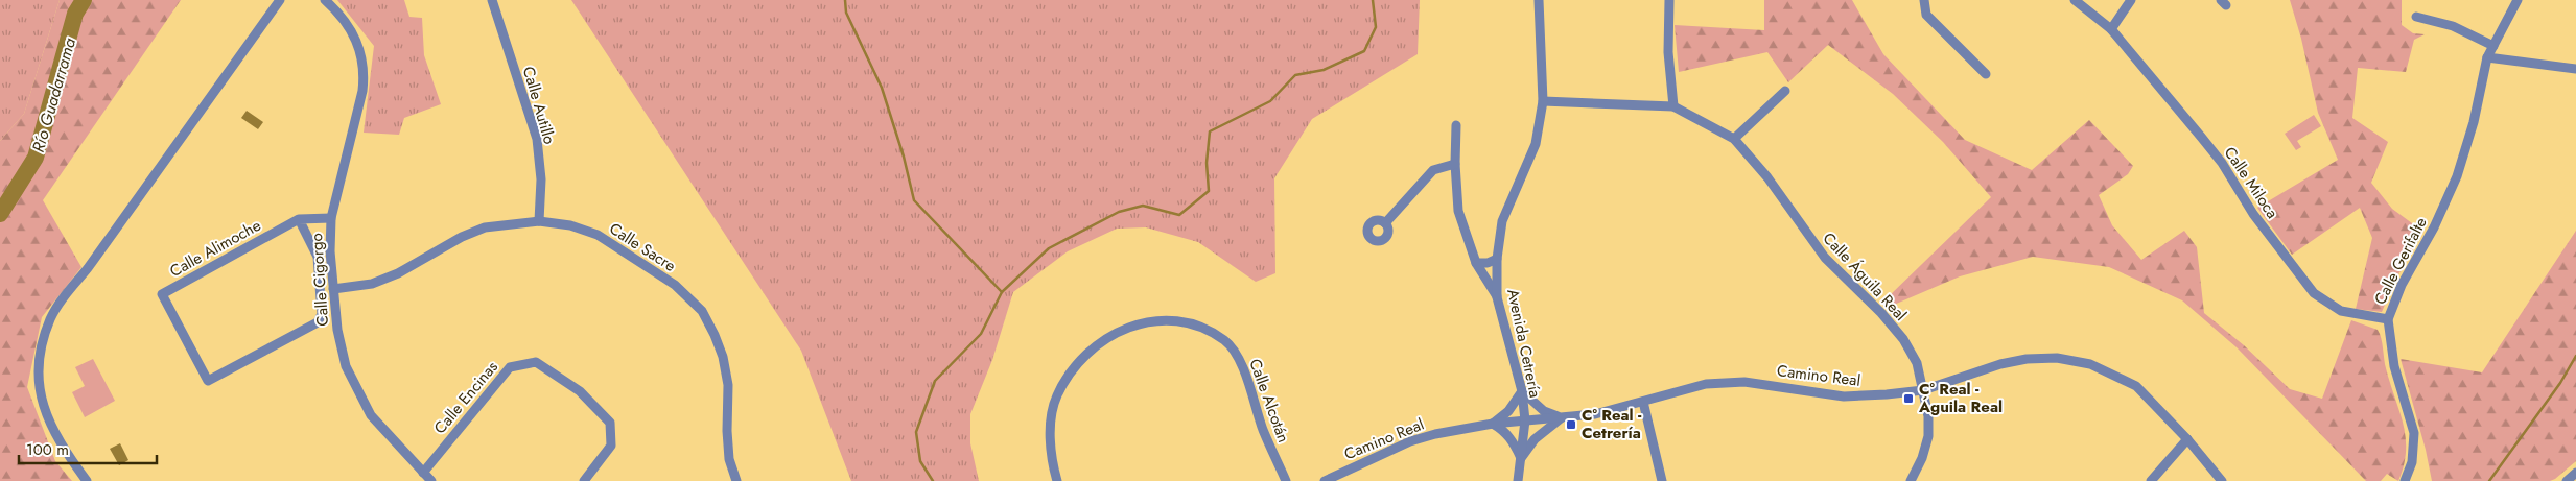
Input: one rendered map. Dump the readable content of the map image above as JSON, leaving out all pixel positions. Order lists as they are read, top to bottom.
{
  "streets": {
    "street": [
      "Calle Autillo",
      "Calle Miloca",
      "Calle Sacre",
      "Calle Alimoche",
      "Calle Gerifalte",
      "Calle Águila Real",
      "Calle Cigorgo",
      "Avenida Cetrería",
      "Camino Real",
      "Calle Encinas",
      "Calle Alcotán"
    ]
  },
  "crossings": [
    ["Calle Autillo", "Calle Sacre"],
    ["Calle Miloca", "Calle Gerifalte"],
    ["Calle Sacre", "Calle Cigorgo"],
    ["Calle Alimoche", "Calle Cigorgo"],
    ["Calle Águila Real", "Avenida Cetrería"],
    ["Calle Águila Real", "Camino Real"],
    ["Calle Cigorgo", "Calle Encinas"],
    ["Avenida Cetrería", "Camino Real"]
  ],
  "water": ["Río Guadarrama"],
  "places": {
    "transit": ["Cº Real - Águila Real", "Cº Real - Cetrería"]
  },
  "scale_bar": "100 m"
}
